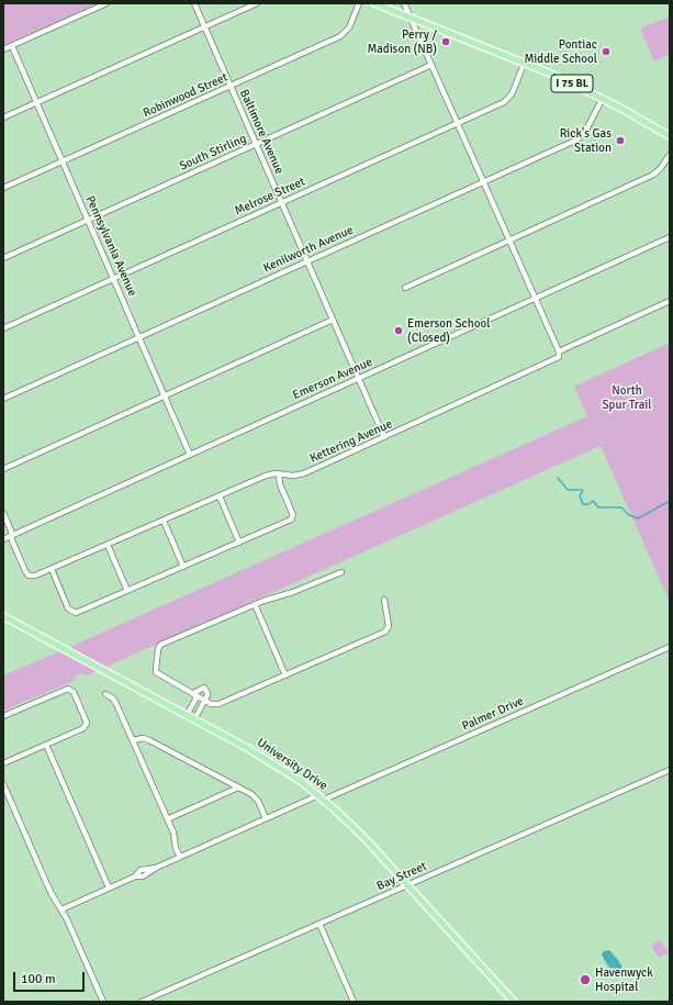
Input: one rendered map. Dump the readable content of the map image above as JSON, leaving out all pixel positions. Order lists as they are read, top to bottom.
{
  "streets": {
    "main road": ["I 75 BL", "University Drive"],
    "street": [
      "Robinwood Street",
      "Baltimore Avenue",
      "South Stirling",
      "Melrose Street",
      "Pennsylvania Avenue",
      "Kenilworth Avenue",
      "Emerson Avenue",
      "Kettering Avenue",
      "Palmer Drive",
      "Bay Street"
    ]
  },
  "crossings": [
    ["I 75 BL", "Melrose Street"],
    ["I 75 BL", "Kenilworth Avenue"],
    ["Robinwood Street", "Baltimore Avenue"],
    ["Robinwood Street", "Pennsylvania Avenue"],
    ["Baltimore Avenue", "South Stirling"],
    ["Baltimore Avenue", "Melrose Street"],
    ["Baltimore Avenue", "Kenilworth Avenue"],
    ["Baltimore Avenue", "Emerson Avenue"],
    ["Baltimore Avenue", "Kettering Avenue"],
    ["South Stirling", "Pennsylvania Avenue"],
    ["Melrose Street", "Pennsylvania Avenue"],
    ["Pennsylvania Avenue", "Kenilworth Avenue"],
    ["Pennsylvania Avenue", "Emerson Avenue"],
    ["Emerson Avenue", "Kettering Avenue"],
    ["Palmer Drive", "University Drive"],
    ["University Drive", "Bay Street"]
  ],
  "parks": ["North Spur Trail"],
  "places": [
    "Perry / Madison (NB)",
    "Pontiac Middle School",
    "Rick's Gas Station",
    "Emerson School (Closed)",
    "Havenwyck Hospital"
  ],
  "scale_bar": "100 m"
}
